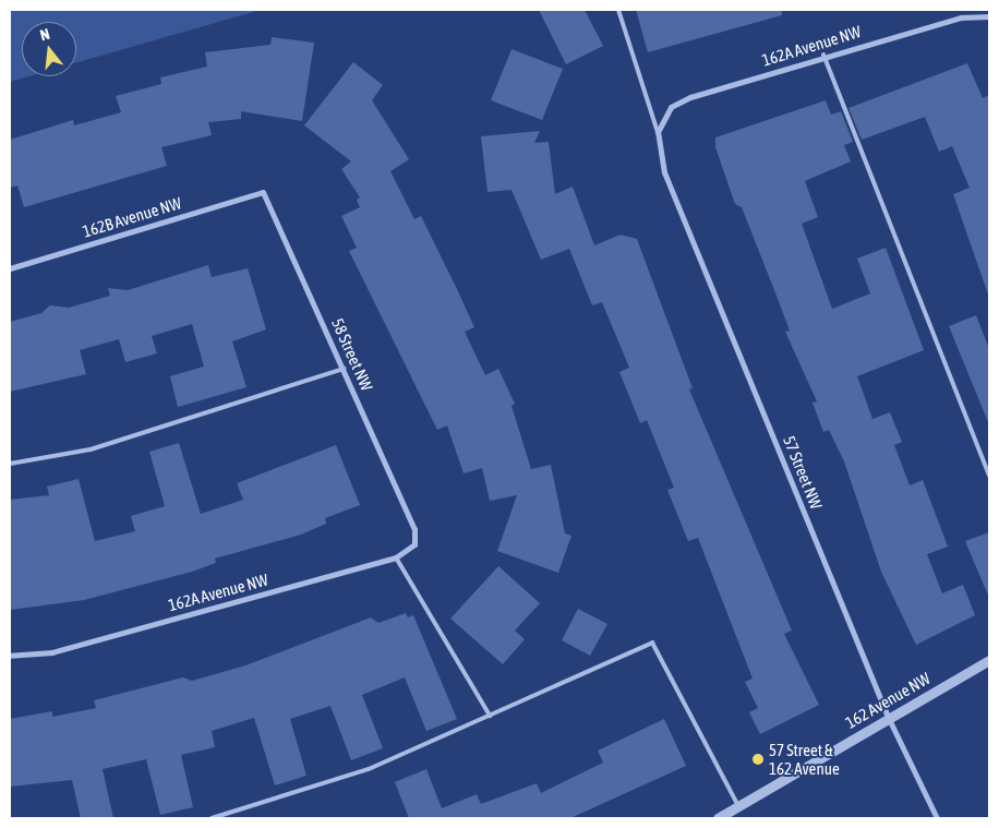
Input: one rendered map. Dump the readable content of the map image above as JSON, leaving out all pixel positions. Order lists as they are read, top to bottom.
{
  "streets": {
    "street": [
      "162A Avenue NW",
      "162B Avenue NW",
      "58 Street NW",
      "57 Street NW",
      "162 Avenue NW"
    ]
  },
  "crossings": [
    ["162A Avenue NW", "58 Street NW"],
    ["162A Avenue NW", "57 Street NW"],
    ["162B Avenue NW", "58 Street NW"],
    ["57 Street NW", "162 Avenue NW"]
  ],
  "places": ["57 Street & 162 Avenue"],
  "north": "top"
}
